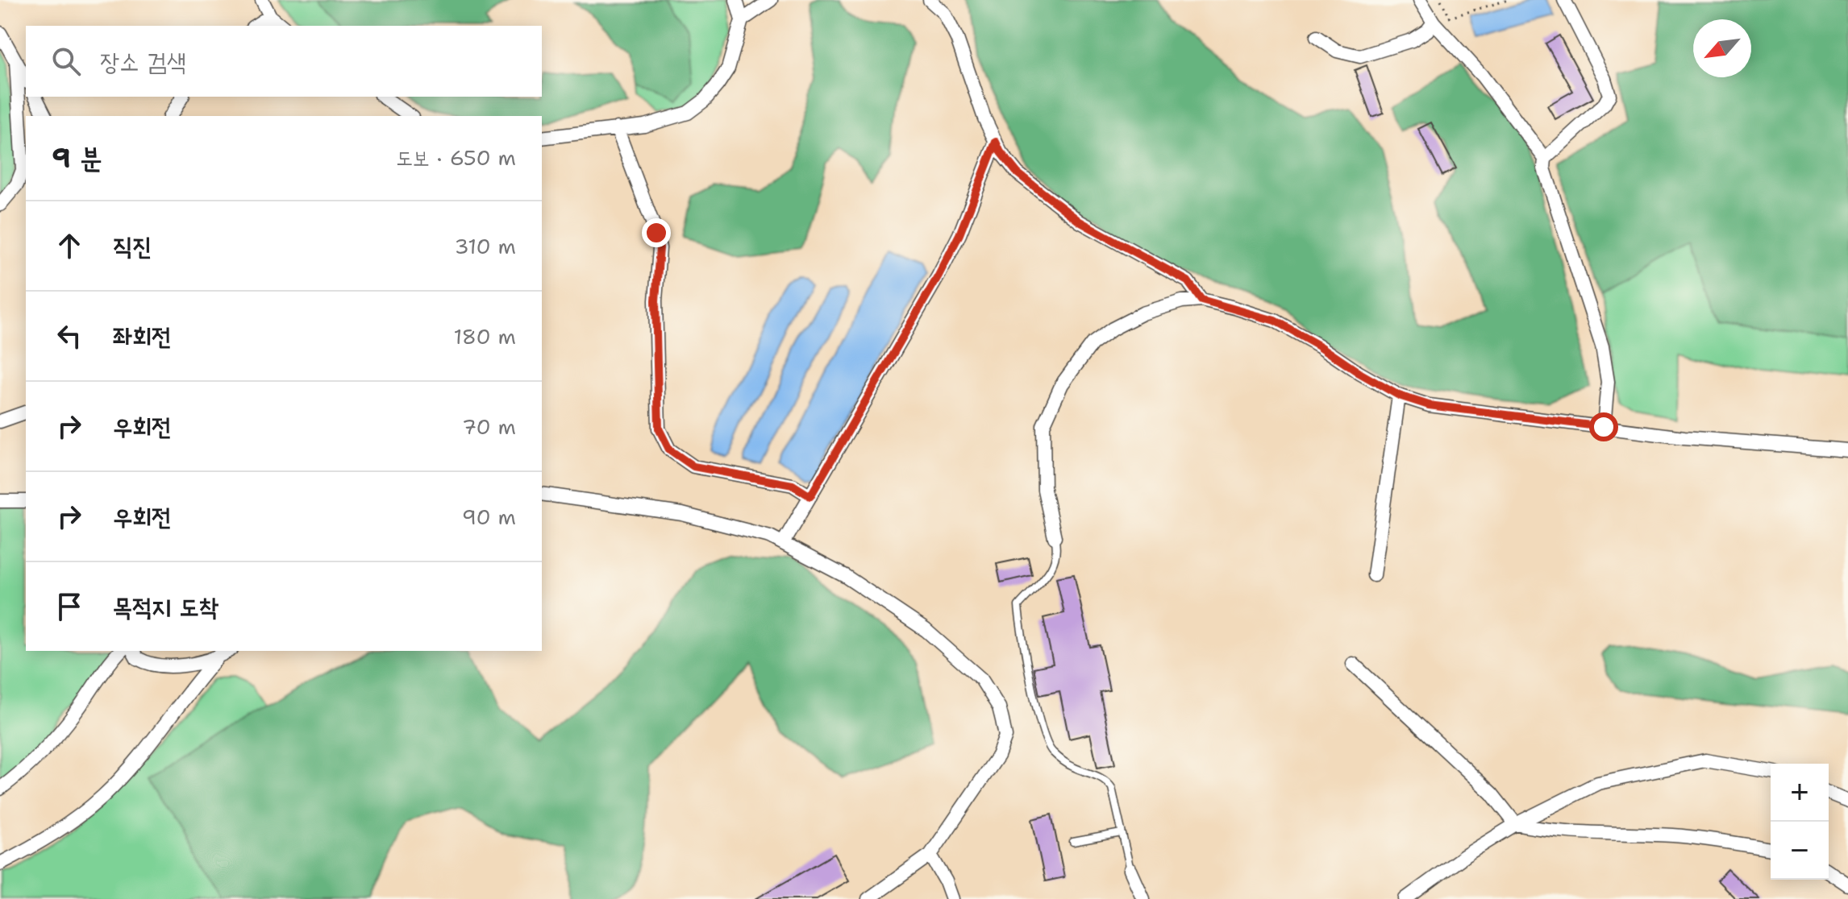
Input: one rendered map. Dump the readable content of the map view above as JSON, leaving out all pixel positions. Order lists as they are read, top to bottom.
{
  "north": "bottom left",
  "page": {
    "search": "장소 검색",
    "heading": ["9 분", "도보 · 650 m"],
    "list": [
      ["직진", "310 m"],
      ["좌회전", "180 m"],
      ["우회전", "70 m"],
      ["우회전", "90 m"],
      "목적지 도착"
    ],
    "map_buttons": ["+", "−"]
  }
}
